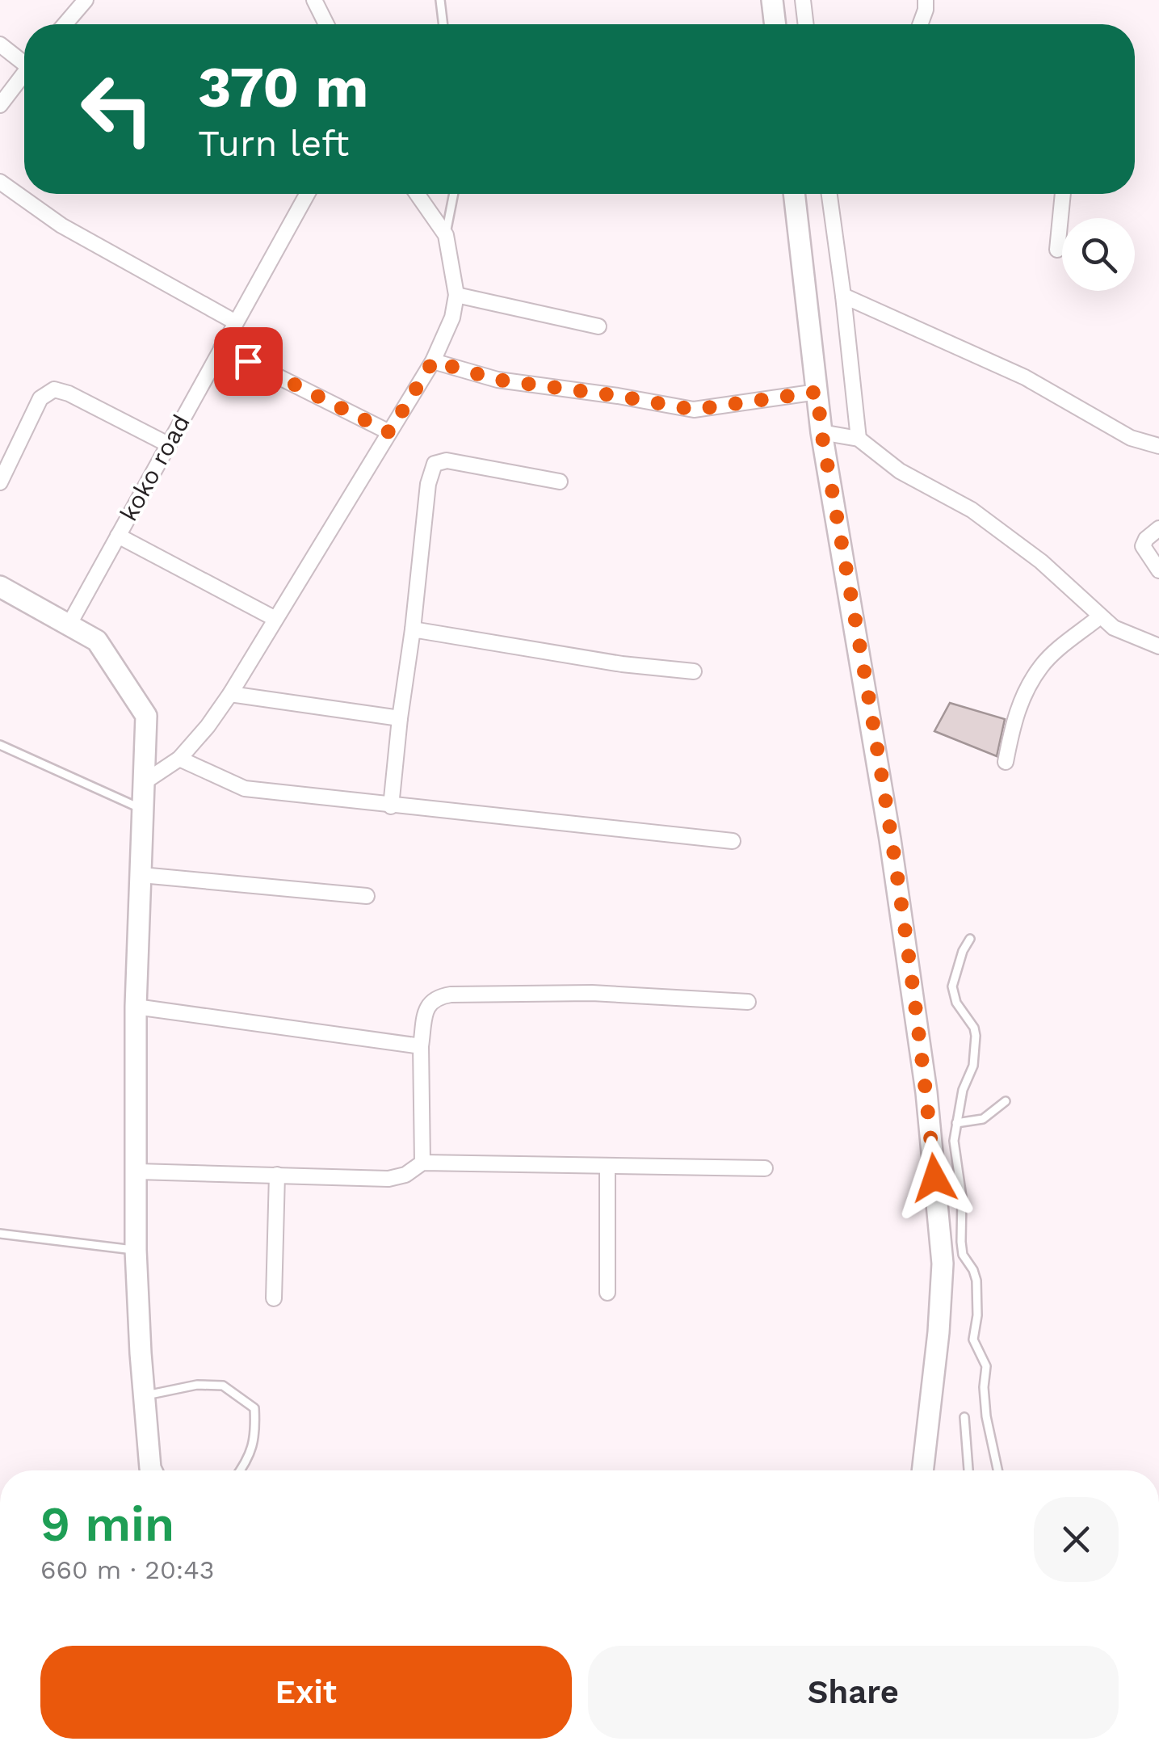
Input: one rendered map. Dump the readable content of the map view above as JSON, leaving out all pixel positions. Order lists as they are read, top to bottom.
{
  "streets": {
    "street": ["koko road"]
  },
  "page": {
    "turn": ["370 m", "Turn left"],
    "heading": ["9 min", "660 m · 20:43"],
    "buttons": ["Exit", "Share"]
  }
}
